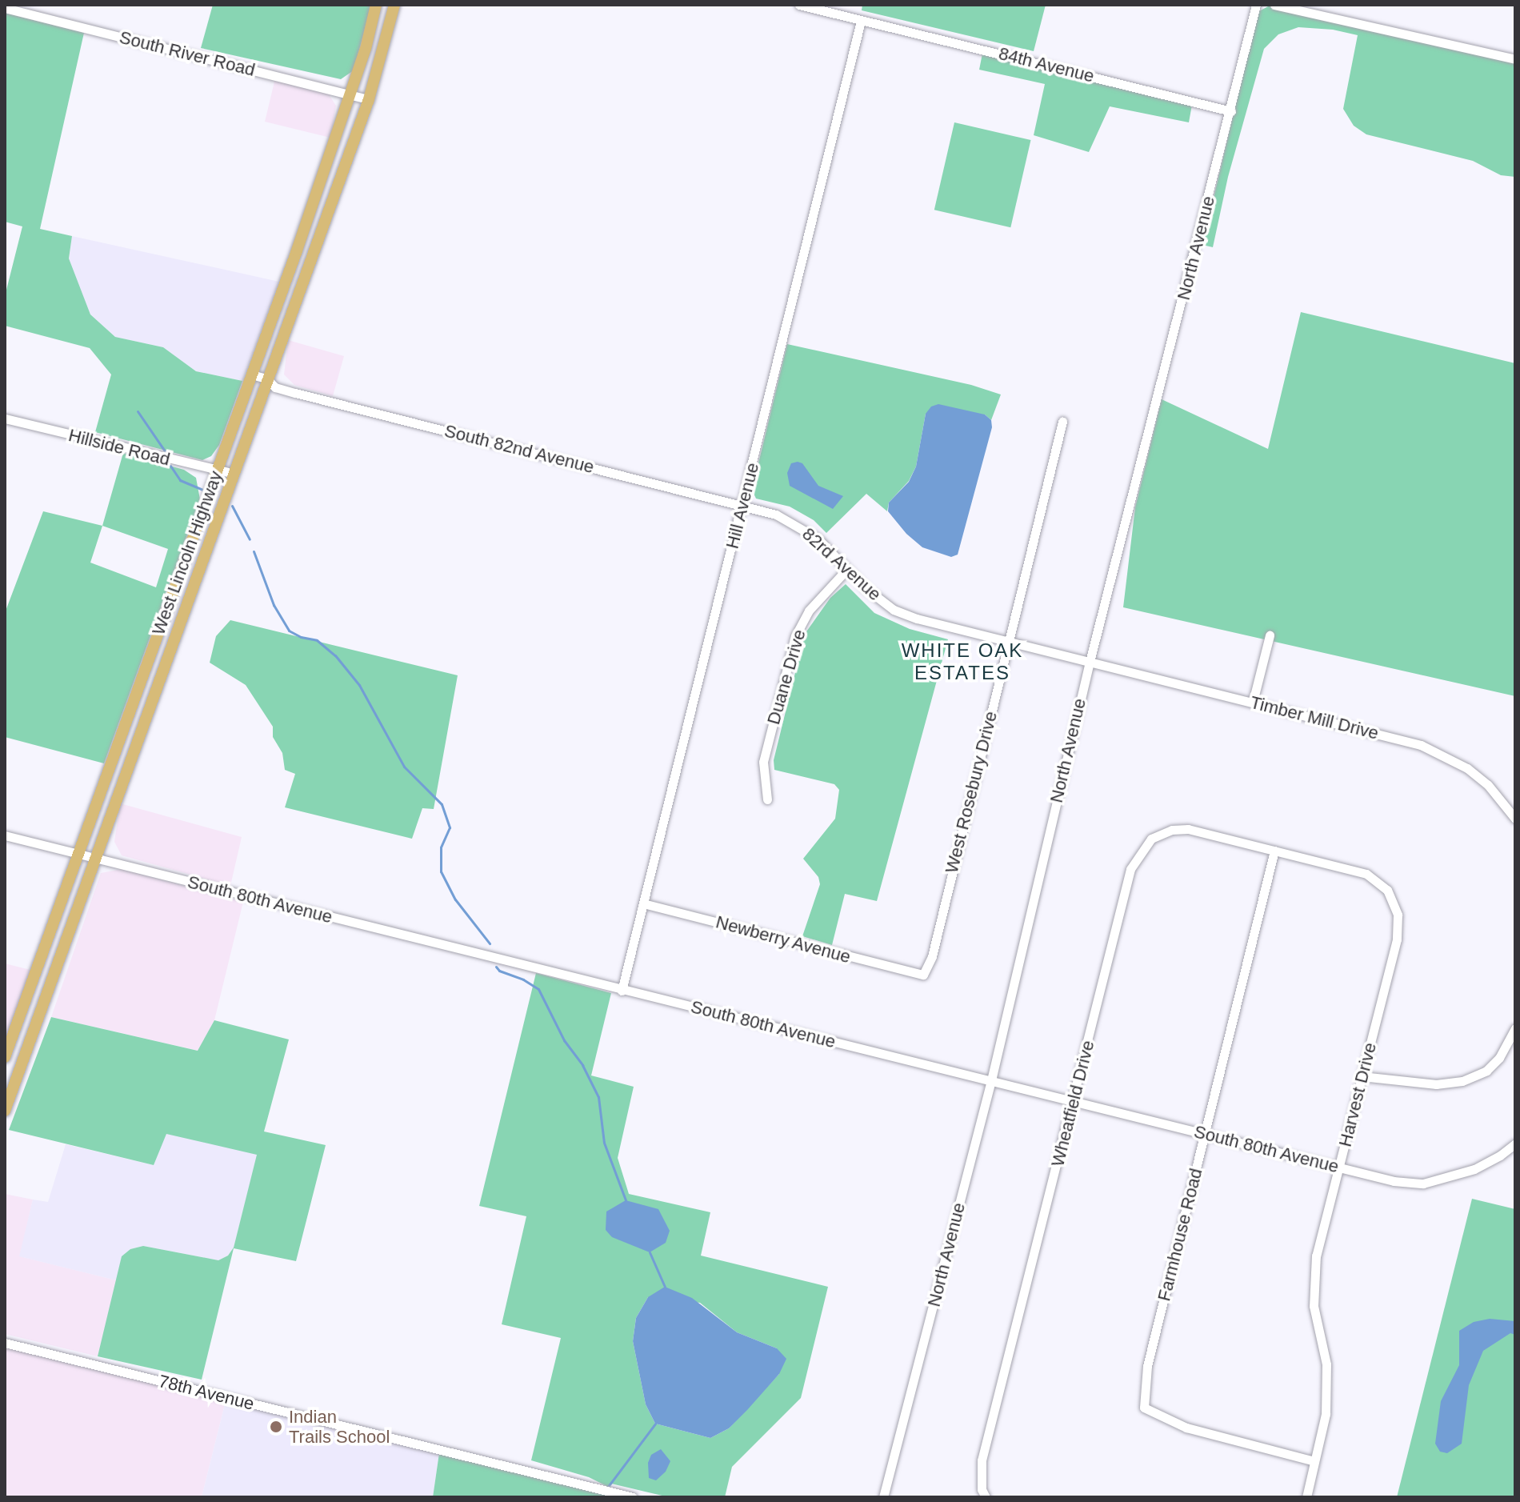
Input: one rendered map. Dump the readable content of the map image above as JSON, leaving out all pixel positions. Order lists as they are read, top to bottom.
{
  "streets": {
    "main road": ["West Lincoln Highway"],
    "street": [
      "South River Road",
      "84th Avenue",
      "North Avenue",
      "Hillside Road",
      "South 82nd Avenue",
      "Hill Avenue",
      "82rd Avenue",
      "Duane Drive",
      "Timber Mill Drive",
      "West Rosebury Drive",
      "South 80th Avenue",
      "Newberry Avenue",
      "Harvest Drive",
      "Wheatfield Drive",
      "Farmhouse Road",
      "78th Avenue"
    ]
  },
  "crossings": [
    ["South River Road", "West Lincoln Highway"],
    ["84th Avenue", "North Avenue"],
    ["84th Avenue", "Hill Avenue"],
    ["North Avenue", "82rd Avenue"],
    ["North Avenue", "Timber Mill Drive"],
    ["North Avenue", "South 80th Avenue"],
    ["Hillside Road", "West Lincoln Highway"],
    ["South 82nd Avenue", "Hill Avenue"],
    ["South 82nd Avenue", "West Lincoln Highway"],
    ["South 82nd Avenue", "82rd Avenue"],
    ["Hill Avenue", "82rd Avenue"],
    ["Hill Avenue", "South 80th Avenue"],
    ["Hill Avenue", "Newberry Avenue"],
    ["West Lincoln Highway", "South 80th Avenue"],
    ["82rd Avenue", "Duane Drive"],
    ["82rd Avenue", "Timber Mill Drive"],
    ["82rd Avenue", "West Rosebury Drive"],
    ["West Rosebury Drive", "Newberry Avenue"],
    ["South 80th Avenue", "Harvest Drive"],
    ["South 80th Avenue", "Wheatfield Drive"],
    ["South 80th Avenue", "Farmhouse Road"],
    ["Harvest Drive", "Wheatfield Drive"],
    ["Harvest Drive", "Farmhouse Road"],
    ["Wheatfield Drive", "Farmhouse Road"]
  ],
  "districts": ["WHITE OAK ESTATES"],
  "places": ["Indian Trails School"]
}
